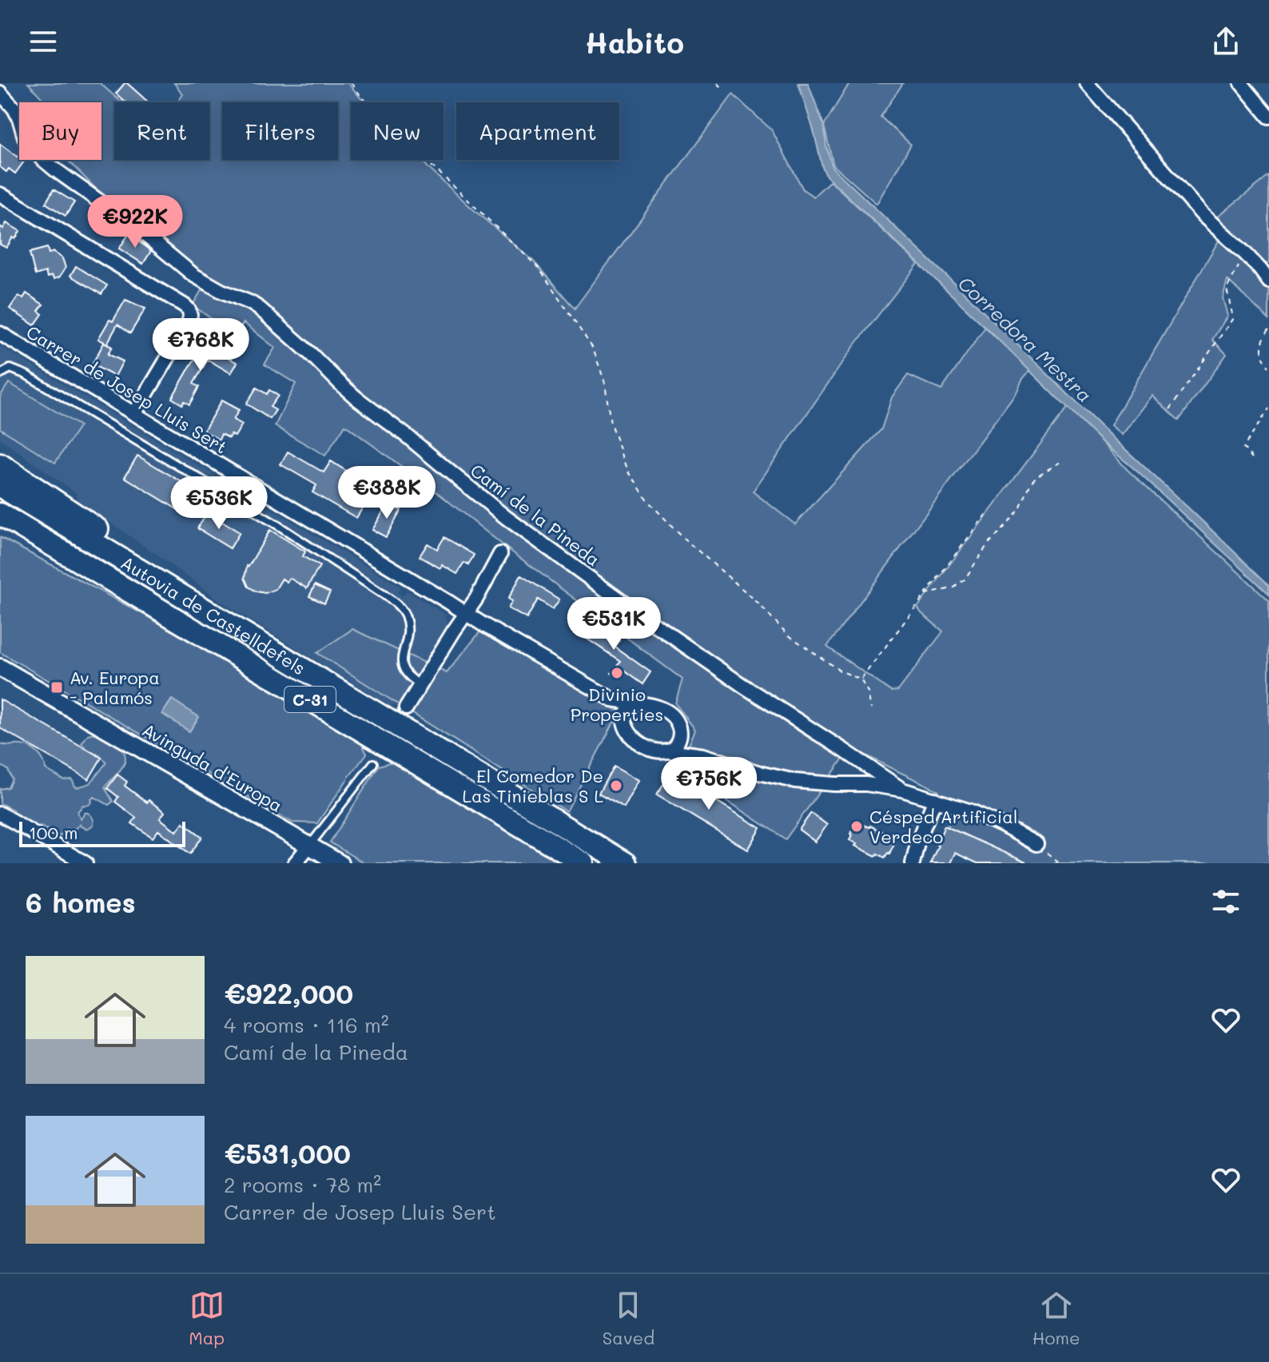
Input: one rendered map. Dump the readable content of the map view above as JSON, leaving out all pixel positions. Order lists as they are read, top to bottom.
{
  "streets": {
    "highway": ["Autovia de Castelldefels", "C-31"],
    "street": ["Carrer de Josep Lluis Sert", "Camí de la Pineda", "Avinguda d'Europa"]
  },
  "crossings": [
    ["Carrer de Josep Lluis Sert", "Camí de la Pineda"]
  ],
  "water": ["Corredora Mestra"],
  "places": {
    "other": ["Divinio Properties", "El Comedor De Las Tinieblas S L", "Césped Artificial Verdeco"],
    "transit": ["Av. Europa - Palamós"]
  },
  "scale_bar": "100 m",
  "page": {
    "header": "Habito",
    "chip": [
      "Buy",
      "Rent",
      "Filters",
      "New",
      "Apartment"
    ],
    "price": [
      "€922K",
      "€768K",
      "€388K",
      "€536K",
      "€531K",
      "€756K"
    ],
    "scale": "100 m",
    "heading": "6 homes",
    "list": [
      {
        "name": "€922,000",
        "note": "4 rooms · 116 m² · Camí de la Pineda"
      },
      {
        "name": "€531,000",
        "note": "2 rooms · 78 m² · Carrer de Josep Lluis Sert"
      }
    ],
    "tabs": ["Map", "Saved", "Home"]
  }
}
